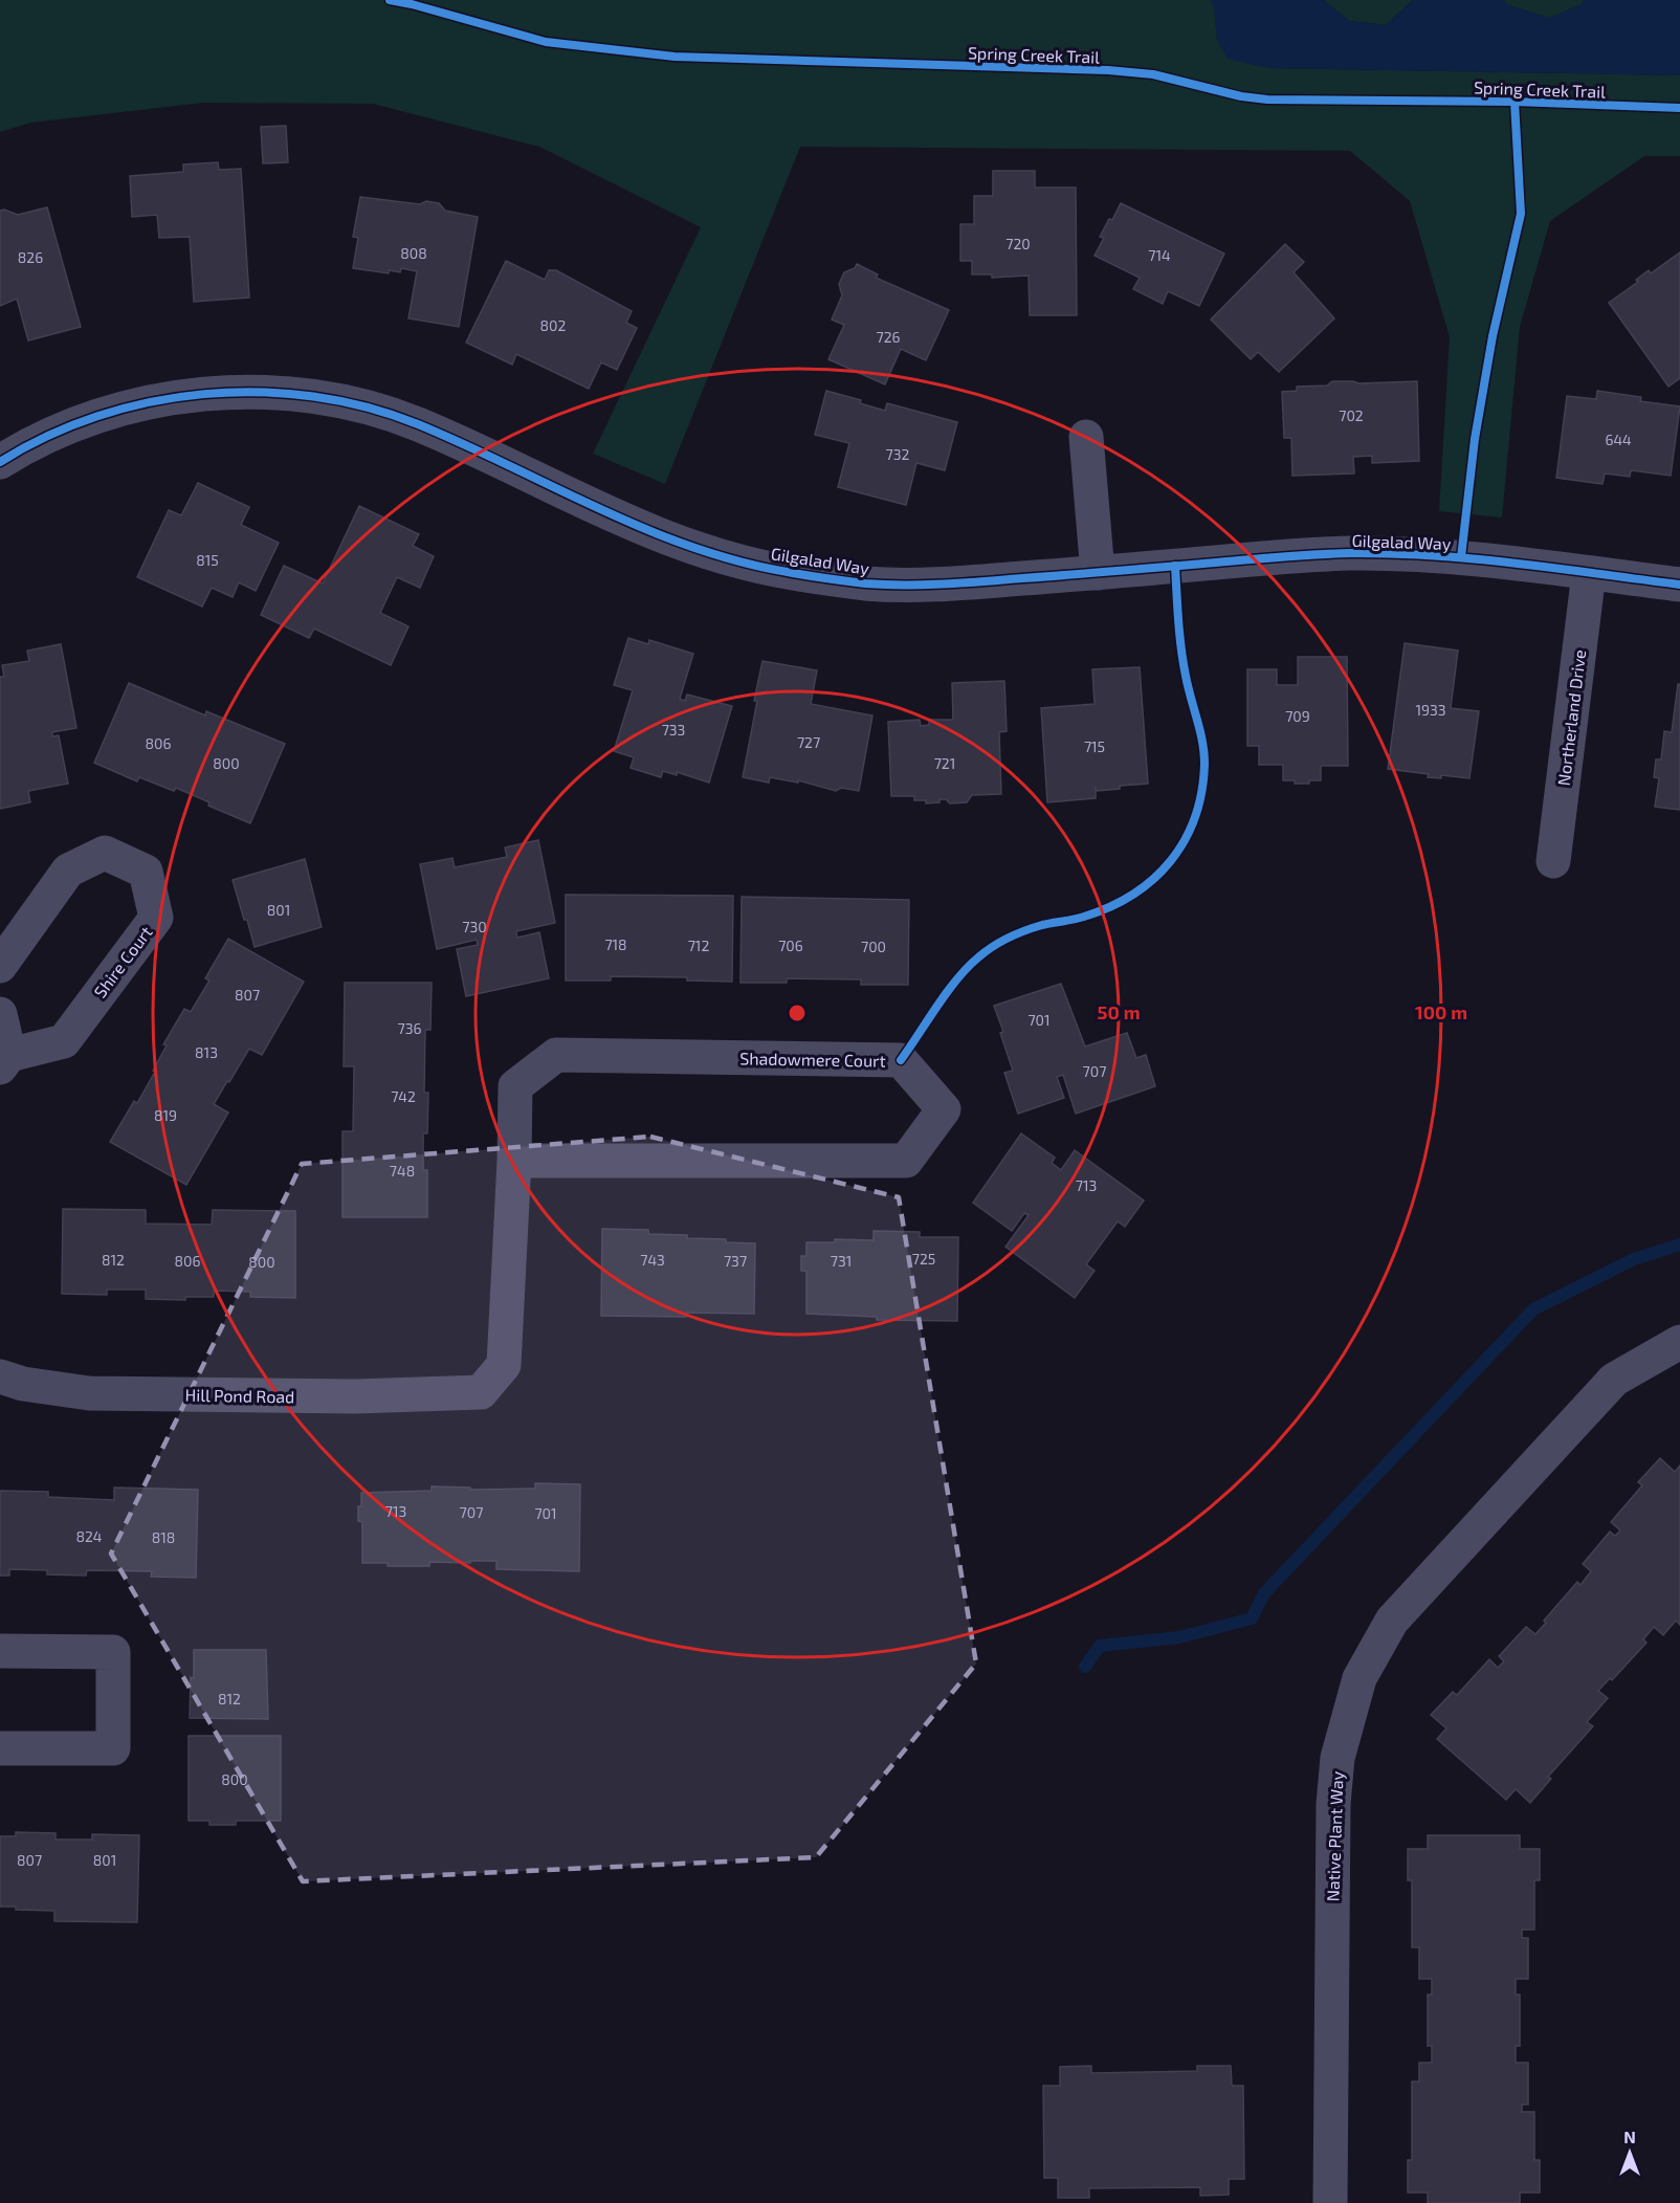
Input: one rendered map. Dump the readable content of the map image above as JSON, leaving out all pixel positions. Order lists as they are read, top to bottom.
{
  "streets": {
    "street": [
      "Gilgalad Way",
      "Northerland Drive",
      "Shire Court",
      "Shadowmere Court",
      "Hill Pond Road",
      "Native Plant Way"
    ],
    "cycle path": ["Spring Creek Trail"]
  },
  "crossings": [
    ["Gilgalad Way", "Northerland Drive"],
    ["Shadowmere Court", "Hill Pond Road"]
  ],
  "house_numbers": [
    "720",
    "808",
    "714",
    "826",
    "802",
    "726",
    "702",
    "644",
    "732",
    "815",
    "1933",
    "709",
    "733",
    "727",
    "806",
    "715",
    "800",
    "721",
    "801",
    "730",
    "718",
    "712",
    "706",
    "700",
    "807",
    "701",
    "736",
    "813",
    "707",
    "742",
    "819",
    "748",
    "713",
    "725",
    "812",
    "743",
    "806",
    "737",
    "731",
    "800",
    "713",
    "707",
    "701",
    "824",
    "818",
    "812",
    "800",
    "807",
    "801"
  ],
  "north": "top",
  "rings": ["50 m", "100 m"]
}
